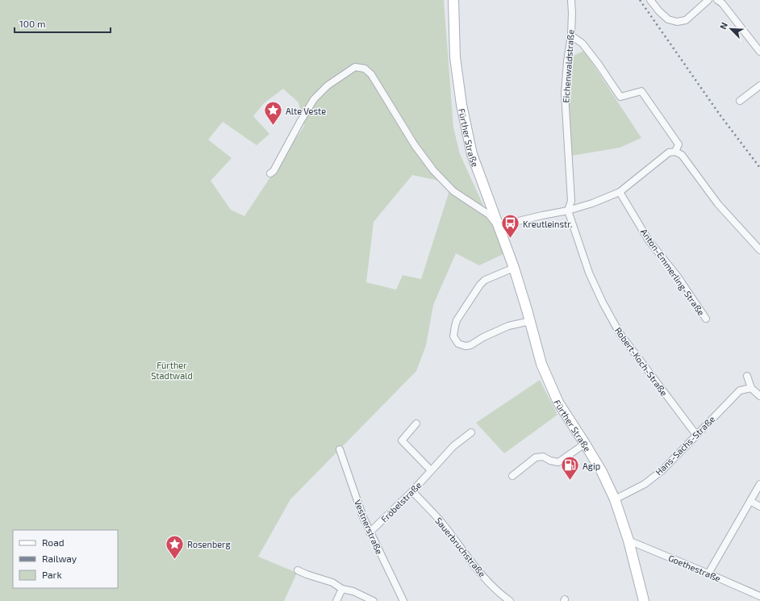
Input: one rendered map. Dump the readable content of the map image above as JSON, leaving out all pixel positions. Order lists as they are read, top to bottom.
{
  "streets": {
    "main road": ["Fürther Straße"],
    "street": [
      "Eichenwaldstraße",
      "Anton-Emmerling-Straße",
      "Robert-Koch-Straße",
      "Hans-Sachs-Straße",
      "Fröbelstraße",
      "Vestnerstraße",
      "Sauerbruchstraße",
      "Goethestraße"
    ]
  },
  "crossings": [
    ["Eichenwaldstraße", "Robert-Koch-Straße"],
    ["Fürther Straße", "Hans-Sachs-Straße"],
    ["Fürther Straße", "Goethestraße"],
    ["Robert-Koch-Straße", "Hans-Sachs-Straße"],
    ["Fröbelstraße", "Vestnerstraße"],
    ["Fröbelstraße", "Sauerbruchstraße"]
  ],
  "parks": ["Fürther Stadtwald"],
  "places": {
    "place": ["Alte Veste", "Rosenberg"],
    "bus stop": ["Kreutleinstr."],
    "fuel station": ["Agip"]
  },
  "legend": ["Road", "Railway", "Park"],
  "scale_bar": "100 m",
  "north": "top left"
}
